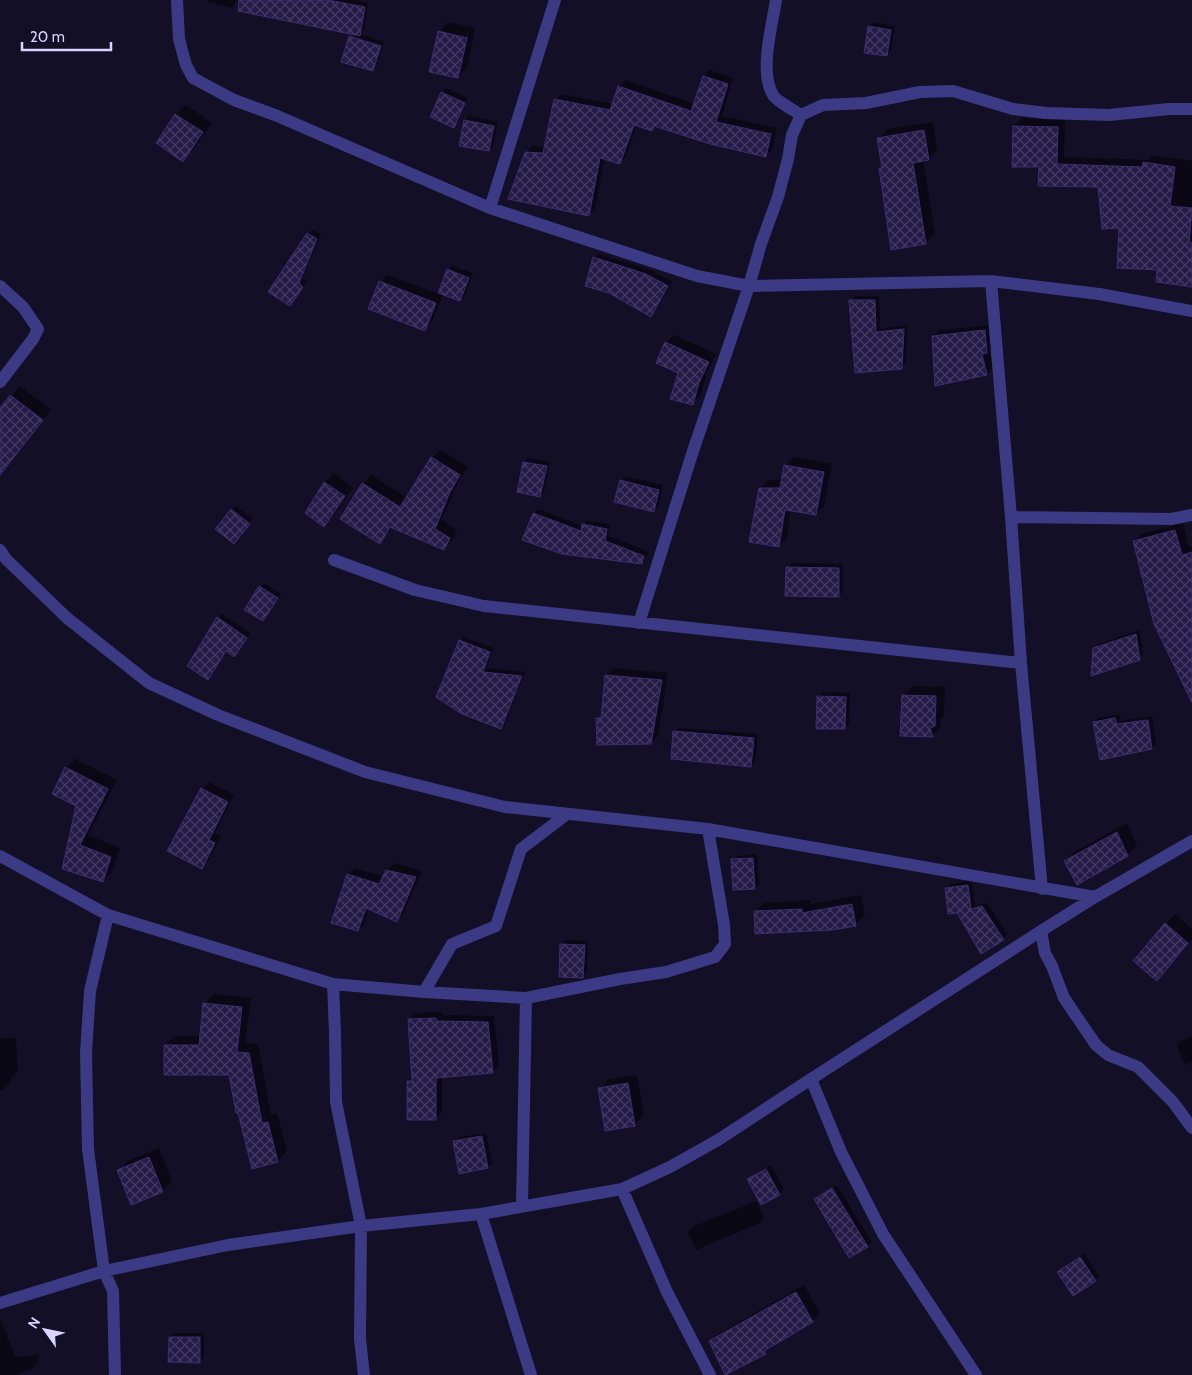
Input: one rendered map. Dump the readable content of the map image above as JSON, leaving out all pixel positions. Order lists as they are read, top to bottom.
{
  "scale_bar": "20 m",
  "north": "top left"
}
